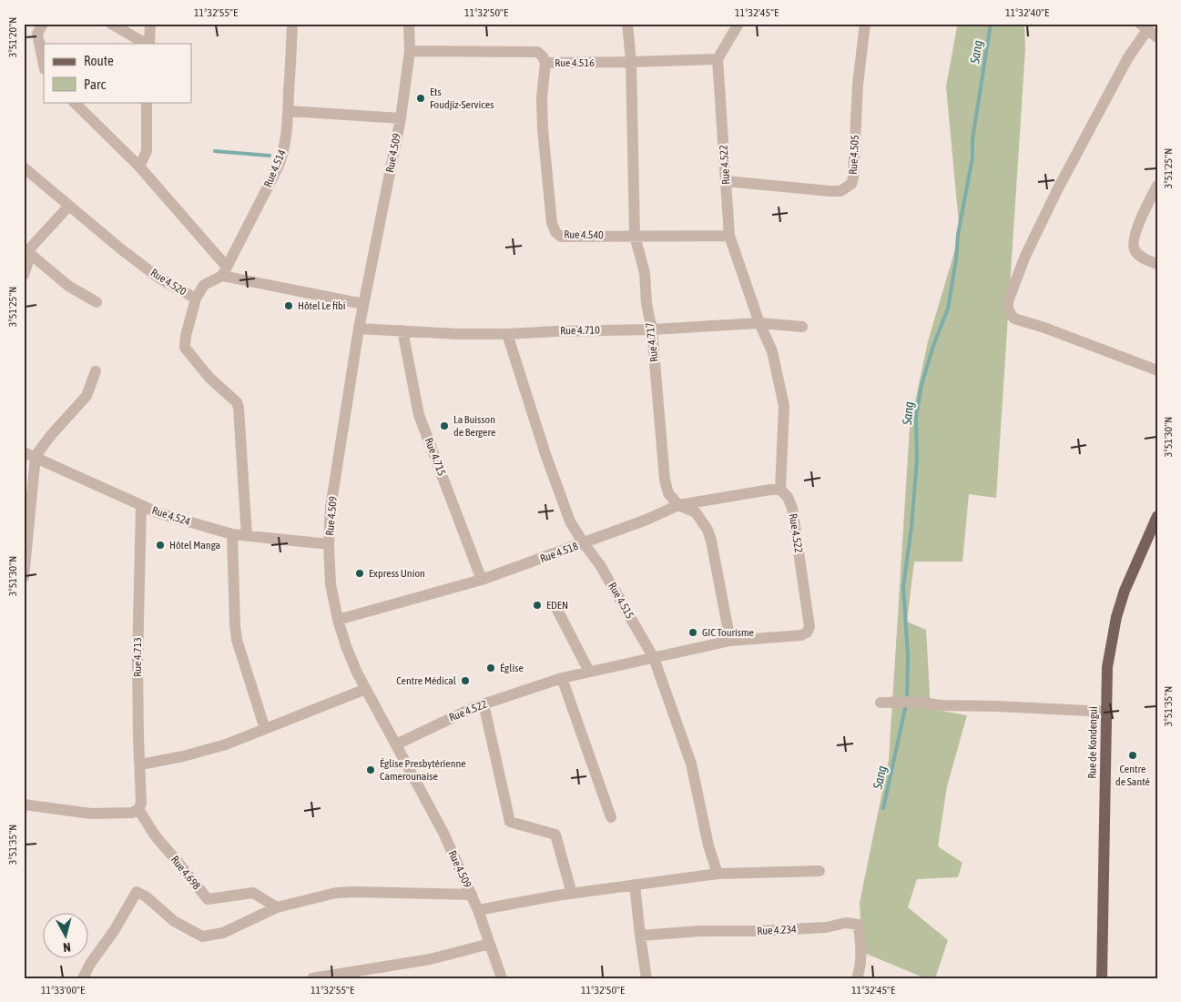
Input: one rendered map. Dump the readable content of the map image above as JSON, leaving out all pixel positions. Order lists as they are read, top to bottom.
{
  "streets": {
    "main road": ["Rue de Kondengui"],
    "street": [
      "Rue 4.516",
      "Rue 4.509",
      "Rue 4.505",
      "Rue 4.522",
      "Rue 4.514",
      "Rue 4.540",
      "Rue 4.520",
      "Rue 4.710",
      "Rue 4.717",
      "Rue 4.715",
      "Rue 4.524",
      "Rue 4.518",
      "Rue 4.515",
      "Rue 4.713",
      "Rue 4.698",
      "Rue 4.234"
    ]
  },
  "crossings": [
    ["Rue 4.516", "Rue 4.509"],
    ["Rue 4.516", "Rue 4.522"],
    ["Rue 4.516", "Rue 4.540"],
    ["Rue 4.516", "Rue 4.717"],
    ["Rue 4.509", "Rue 4.522"],
    ["Rue 4.509", "Rue 4.710"],
    ["Rue 4.509", "Rue 4.524"],
    ["Rue 4.509", "Rue 4.518"],
    ["Rue 4.505", "Rue 4.522"],
    ["Rue 4.522", "Rue 4.540"],
    ["Rue 4.522", "Rue 4.710"],
    ["Rue 4.522", "Rue 4.717"],
    ["Rue 4.522", "Rue 4.518"],
    ["Rue 4.522", "Rue 4.515"],
    ["Rue 4.514", "Rue 4.520"],
    ["Rue 4.540", "Rue 4.717"],
    ["Rue 4.710", "Rue 4.717"],
    ["Rue 4.710", "Rue 4.715"],
    ["Rue 4.710", "Rue 4.515"],
    ["Rue 4.717", "Rue 4.518"],
    ["Rue 4.715", "Rue 4.518"],
    ["Rue 4.524", "Rue 4.713"],
    ["Rue 4.518", "Rue 4.515"],
    ["Rue 4.713", "Rue 4.698"]
  ],
  "water": ["Sang"],
  "places": [
    "Ets Foudjiz-Services",
    "Hôtel Le fibi",
    "La Buisson de Bergere",
    "Hôtel Manga",
    "Express Union",
    "EDEN",
    "GIC Tourisme",
    "Église",
    "Centre Médical",
    "Centre de Santé",
    "Église Presbytérienne Camerounaise"
  ],
  "legend": ["Route", "Parc"],
  "north": "bottom",
  "coordinates": [
    "11°32'55\"E",
    "11°32'50\"E",
    "11°32'45\"E",
    "11°32'40\"E",
    "3°51'20\"N",
    "3°51'25\"N",
    "3°51'30\"N",
    "3°51'35\"N",
    "11°33'00\"E"
  ]
}
